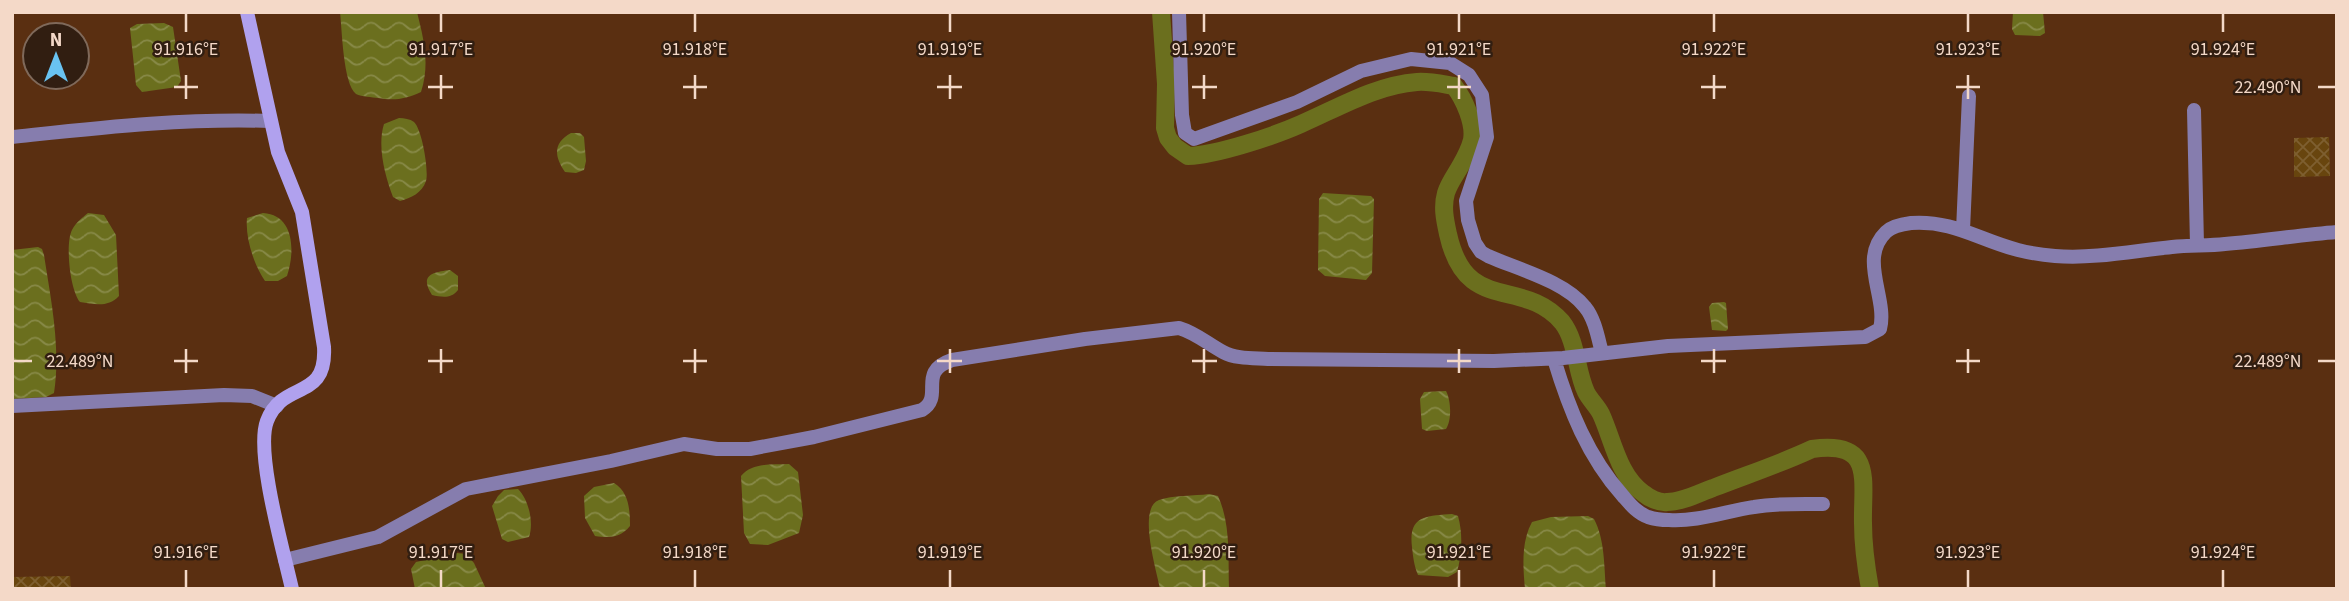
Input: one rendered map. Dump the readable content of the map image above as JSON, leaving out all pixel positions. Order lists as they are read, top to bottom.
{
  "north": "top",
  "coordinates": [
    "91.916°E",
    "91.917°E",
    "91.918°E",
    "91.919°E",
    "91.920°E",
    "91.921°E",
    "91.922°E",
    "91.923°E",
    "91.924°E",
    "22.490°N",
    "22.489°N"
  ]
}
